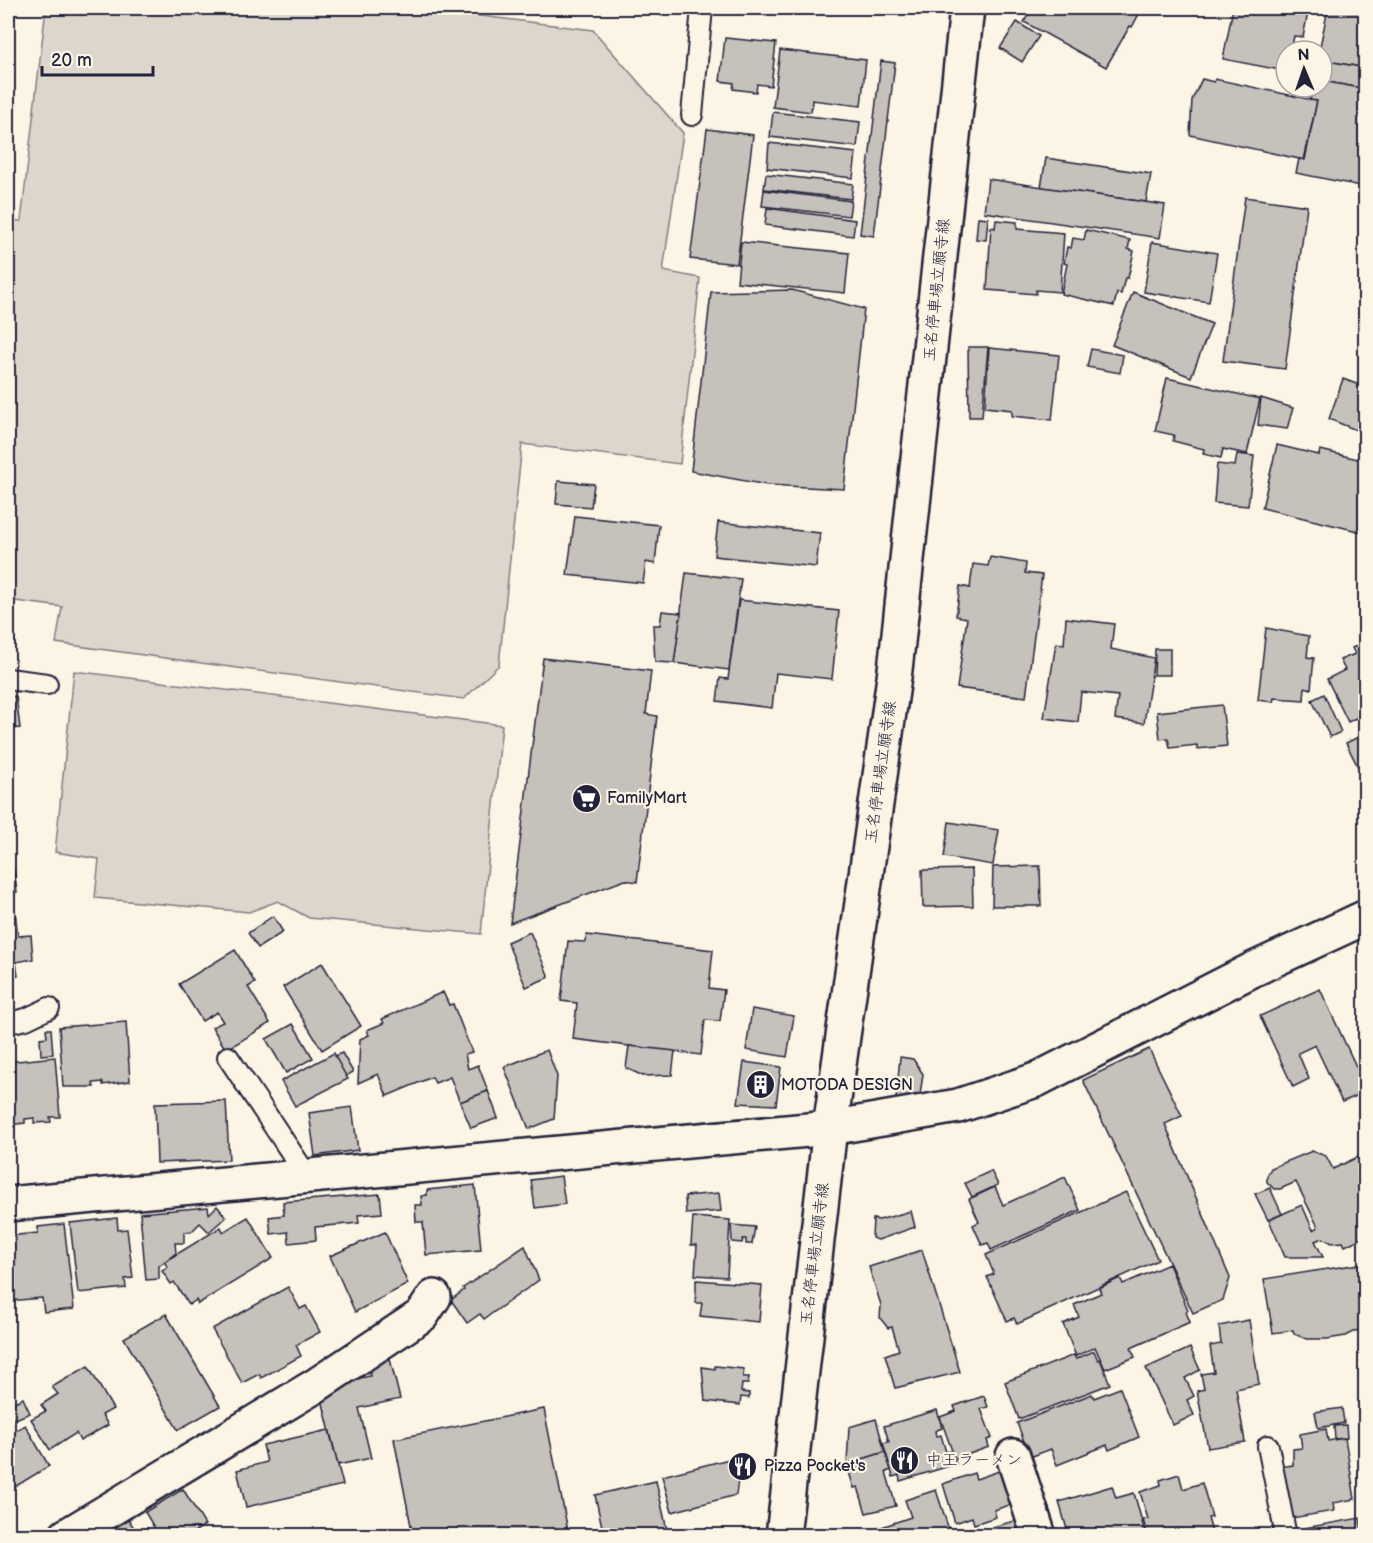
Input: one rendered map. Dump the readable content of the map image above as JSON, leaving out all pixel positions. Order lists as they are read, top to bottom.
{
  "streets": {
    "street": ["玉名停車場立願寺線"]
  },
  "places": {
    "supermarket": ["FamilyMart"],
    "building": ["MOTODA DESIGN"],
    "restaurant": ["中王ラーメン", "Pizza Pocket's"]
  },
  "scale_bar": "20 m",
  "north": "top"
}
